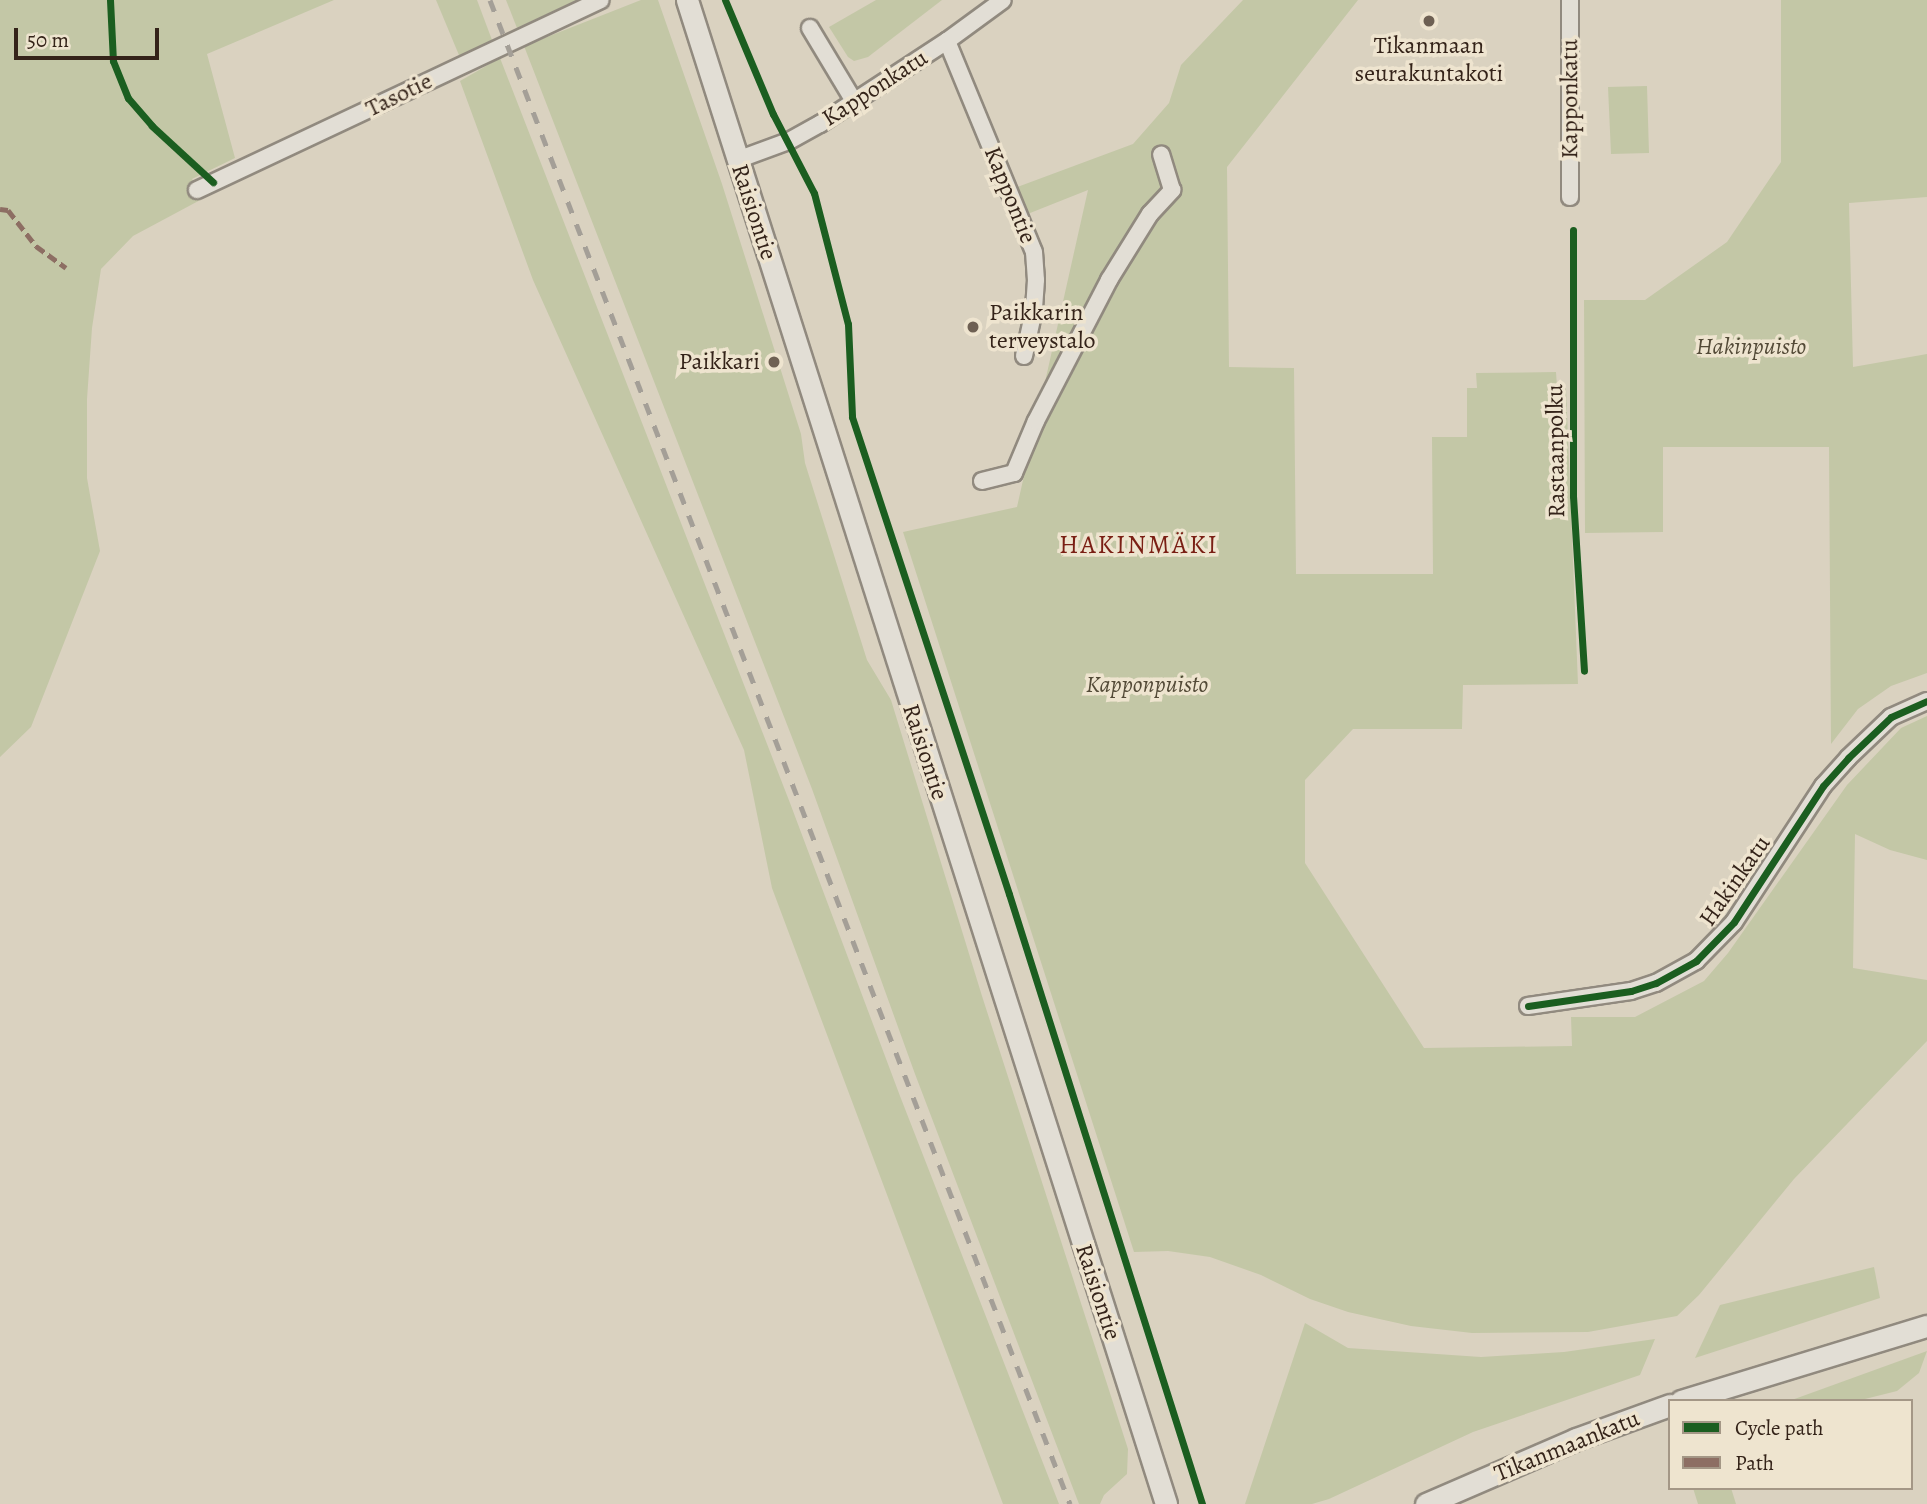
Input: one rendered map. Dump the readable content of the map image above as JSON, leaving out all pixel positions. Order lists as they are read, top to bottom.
{
  "streets": {
    "main road": ["Raisiontie", "Tikanmaankatu"],
    "street": [
      "Kapponkatu",
      "Tasotie",
      "Kappontie",
      "Hakinkatu"
    ],
    "cycle path": ["Rastaanpolku"]
  },
  "crossings": [
    ["Kapponkatu", "Kappontie"],
    ["Kapponkatu", "Raisiontie"]
  ],
  "districts": ["HAKINMÄKI"],
  "parks": ["Hakinpuisto", "Kapponpuisto"],
  "places": ["Tikanmaan seurakuntakoti", "Paikkarin terveystalo", "Paikkari"],
  "legend": ["Cycle path", "Path"],
  "scale_bar": "50 m"
}
